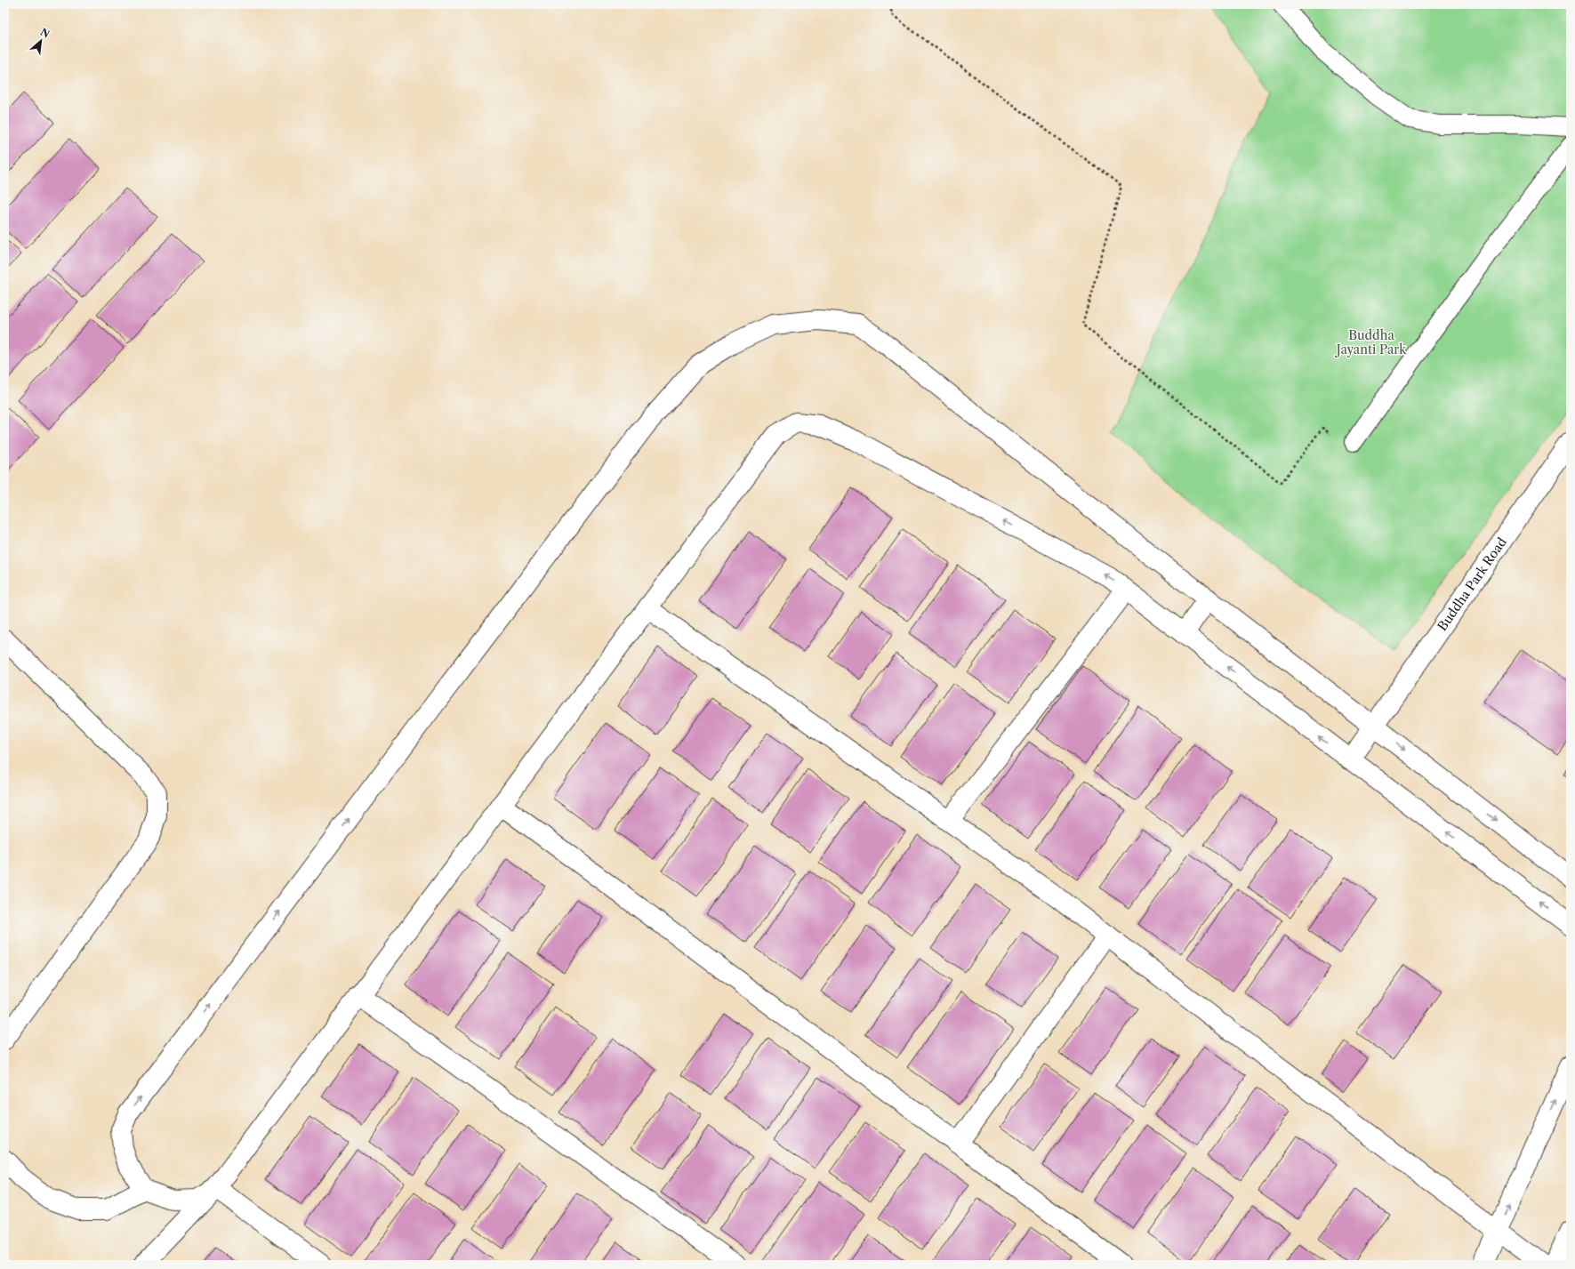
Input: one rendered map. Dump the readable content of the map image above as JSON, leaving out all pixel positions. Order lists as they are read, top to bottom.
{
  "streets": {
    "street": ["Buddha Park Road"]
  },
  "parks": ["Buddha Jayanti Park"],
  "north": "top right"
}
